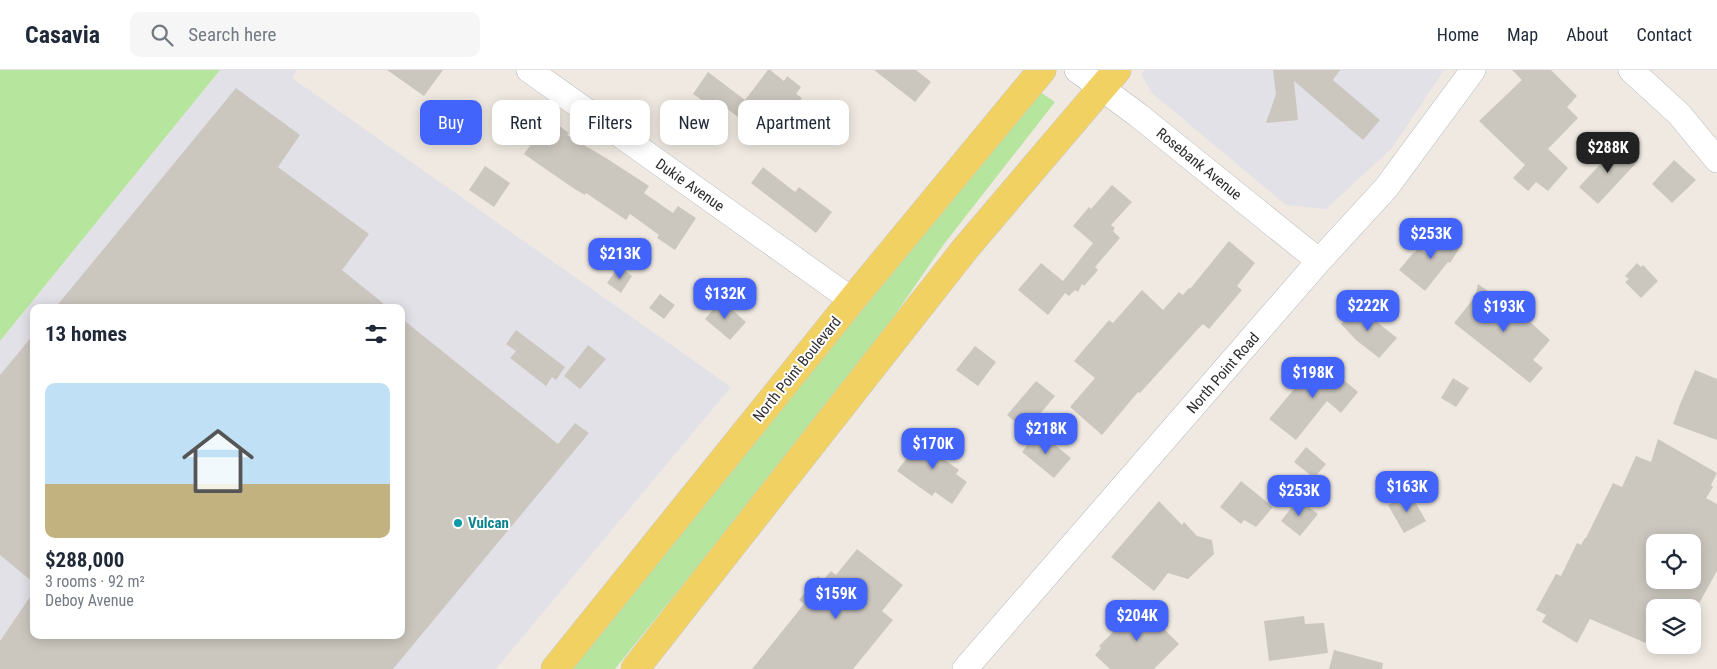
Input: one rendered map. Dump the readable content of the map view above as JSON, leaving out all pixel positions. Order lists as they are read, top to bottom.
{
  "streets": {
    "main road": ["North Point Boulevard"],
    "street": ["Rosebank Avenue", "Dukie Avenue", "North Point Road"]
  },
  "crossings": [
    ["Rosebank Avenue", "North Point Road"],
    ["Dukie Avenue", "North Point Boulevard"]
  ],
  "places": ["Vulcan"],
  "page": {
    "header": "Casavia",
    "search": "Search here",
    "nav": [
      "Home",
      "Map",
      "About",
      "Contact"
    ],
    "chip": [
      "Buy",
      "Rent",
      "Filters",
      "New",
      "Apartment"
    ],
    "price": [
      "$288K",
      "$253K",
      "$213K",
      "$132K",
      "$222K",
      "$193K",
      "$198K",
      "$218K",
      "$170K",
      "$163K",
      "$253K",
      "$159K",
      "$204K"
    ],
    "heading": "13 homes",
    "list": [
      {
        "name": "$288,000",
        "note": "3 rooms · 92 m² · Deboy Avenue"
      }
    ]
  }
}
